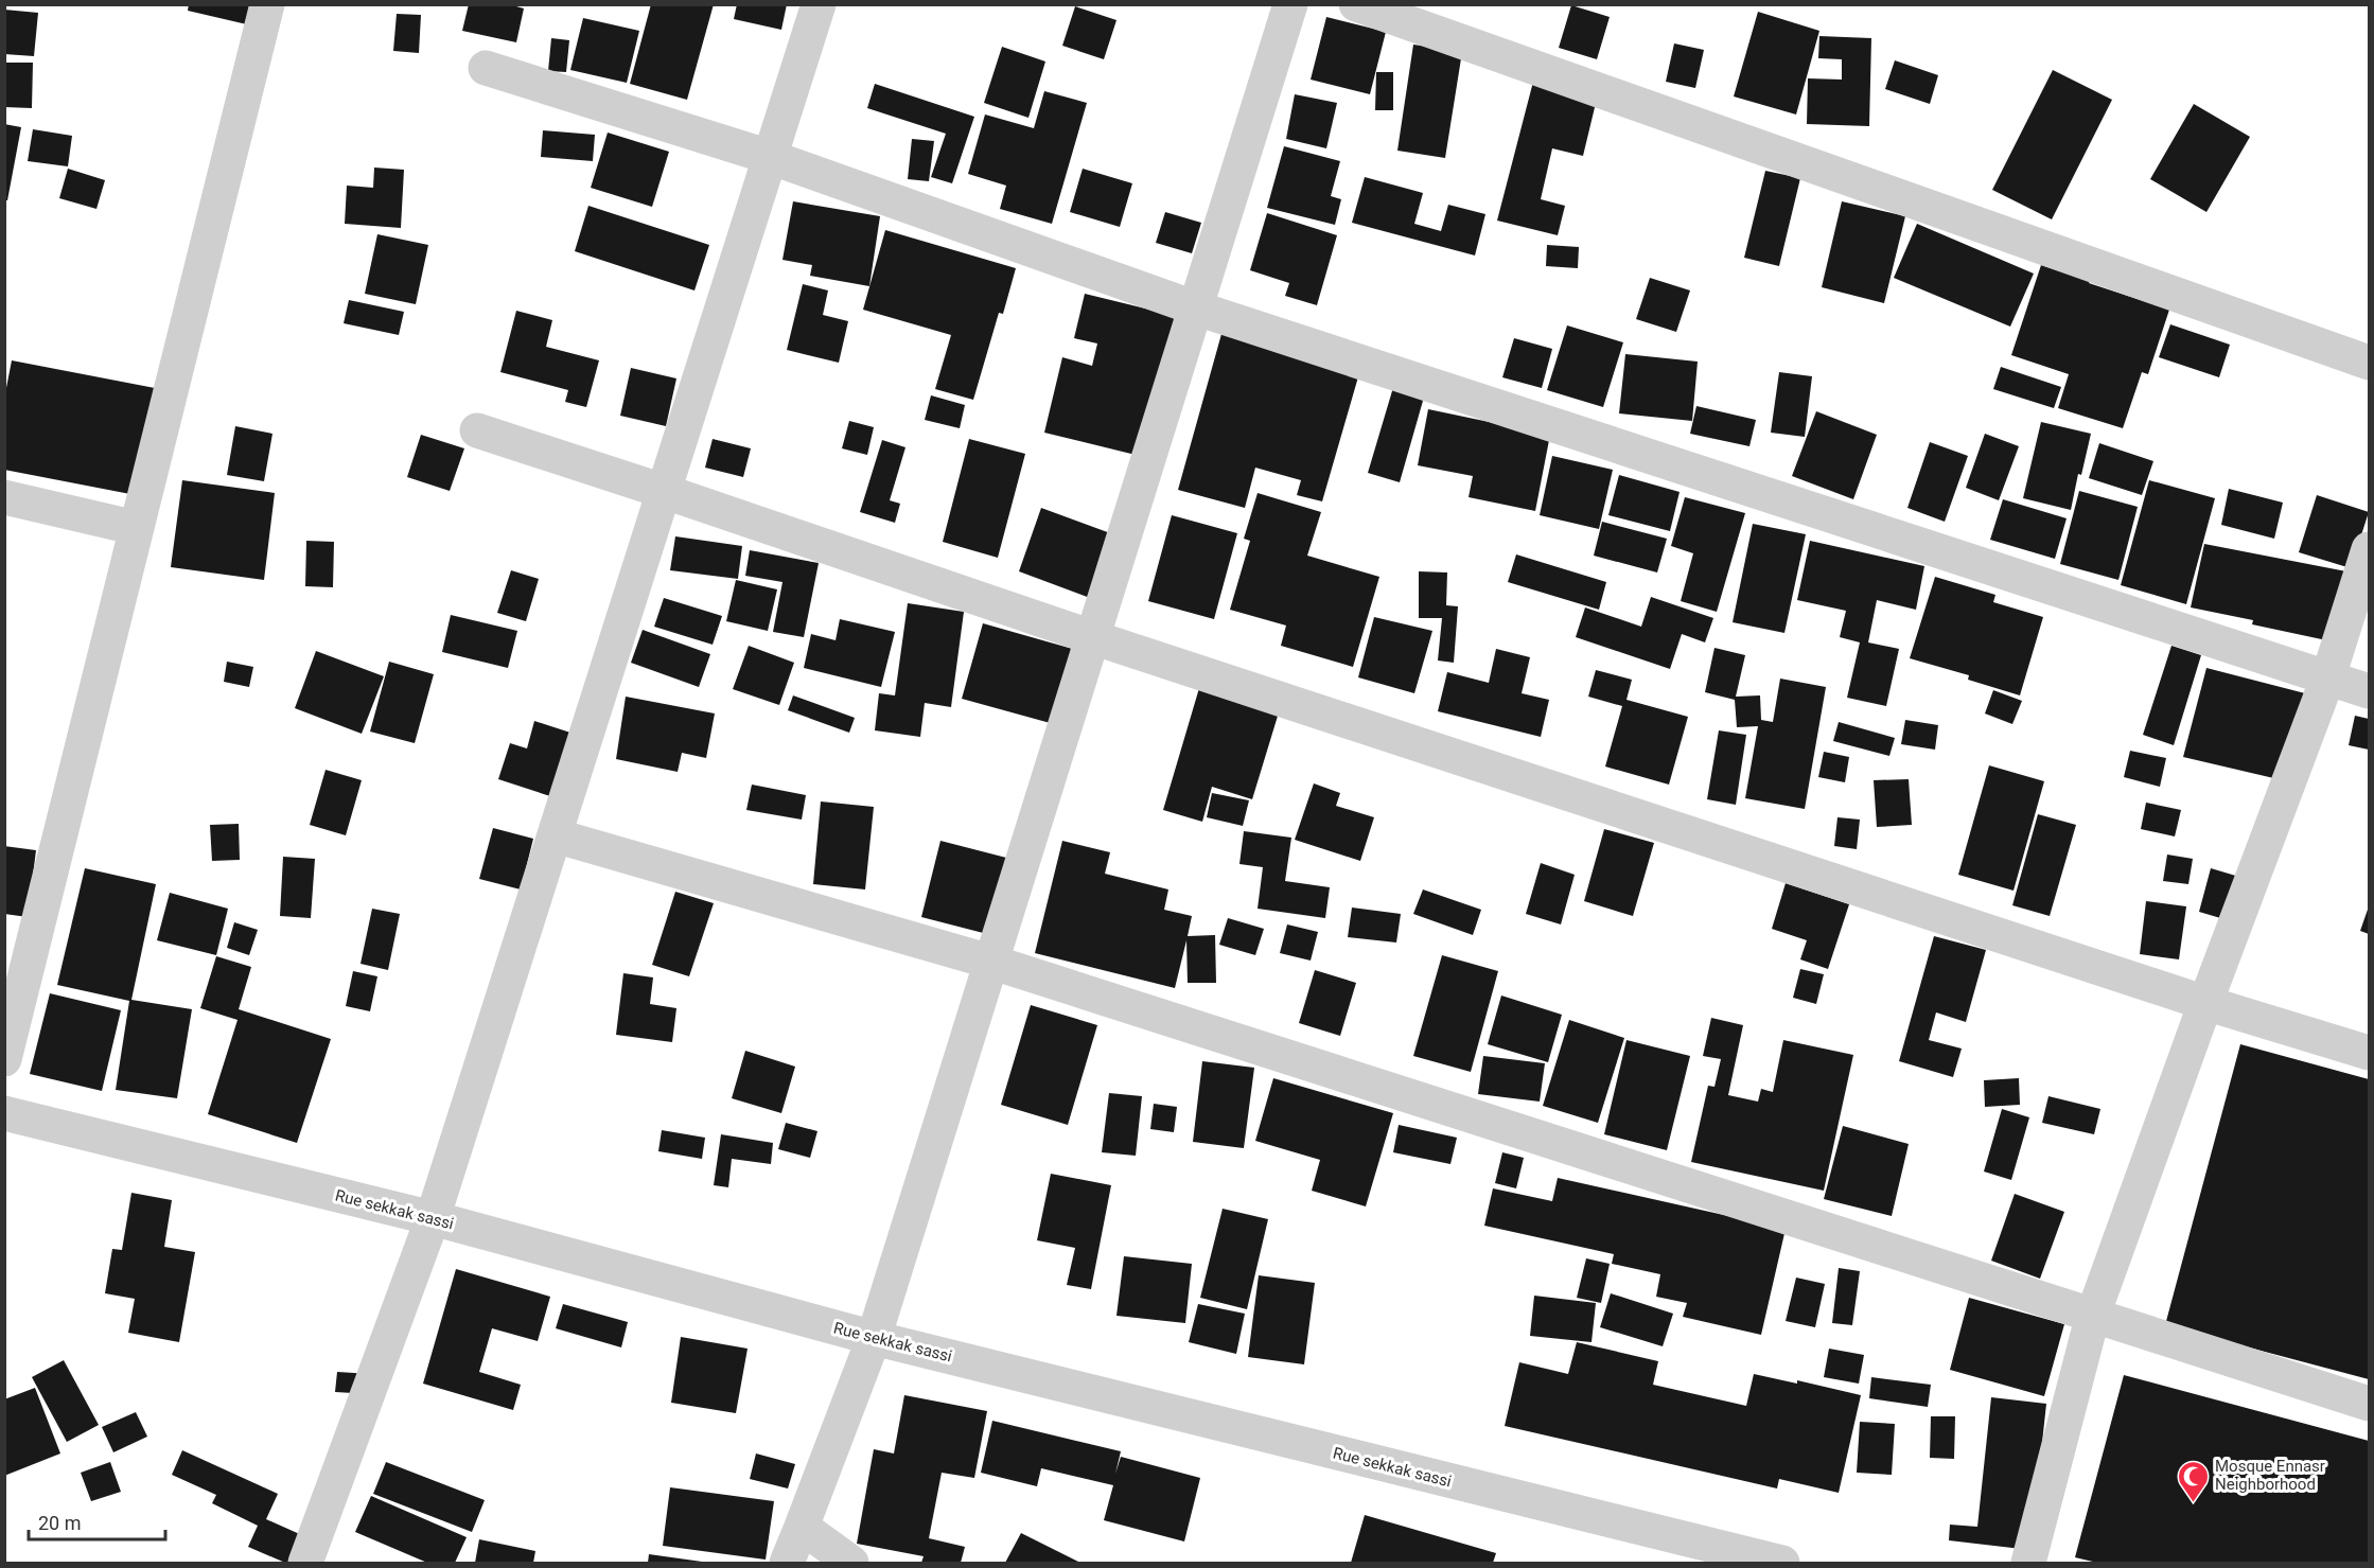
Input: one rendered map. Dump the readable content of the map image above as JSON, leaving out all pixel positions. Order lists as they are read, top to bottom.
{
  "streets": {
    "street": ["Rue sekkak sassi"]
  },
  "places": {
    "mosque": ["Mosque Ennasr Neighborhood"]
  },
  "scale_bar": "20 m"
}
